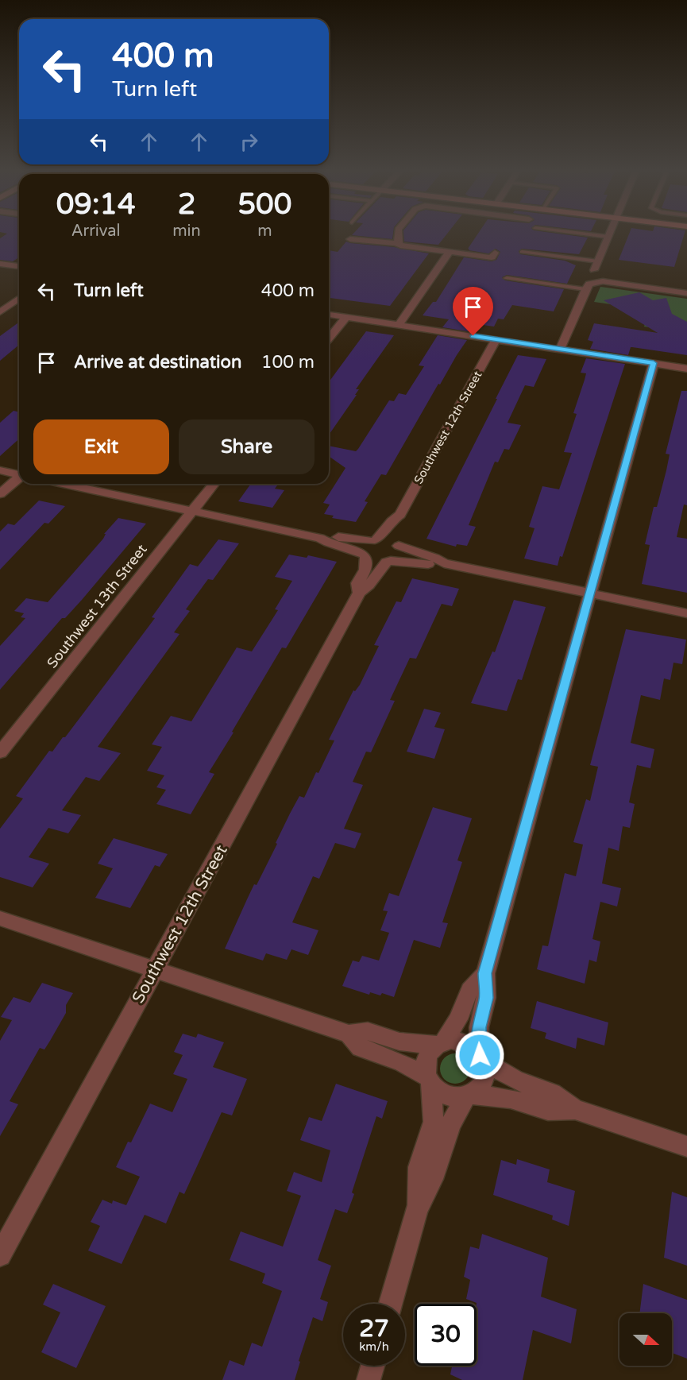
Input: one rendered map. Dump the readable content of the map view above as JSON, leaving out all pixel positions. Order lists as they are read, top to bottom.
{
  "streets": {
    "street": ["Southwest 12th Street", "Southwest 13th Street"]
  },
  "north": "right",
  "page": {
    "turn": ["400 m", "Turn left"],
    "eta": [
      "09:14",
      "Arrival",
      "2",
      "min",
      "500",
      "m"
    ],
    "list": [
      {
        "name": "Turn left",
        "value": "400 m"
      },
      {
        "name": "Arrive at destination",
        "value": "100 m"
      }
    ],
    "buttons": ["Exit", "Share"],
    "speed": "27 km/h",
    "limit": "30"
  }
}
